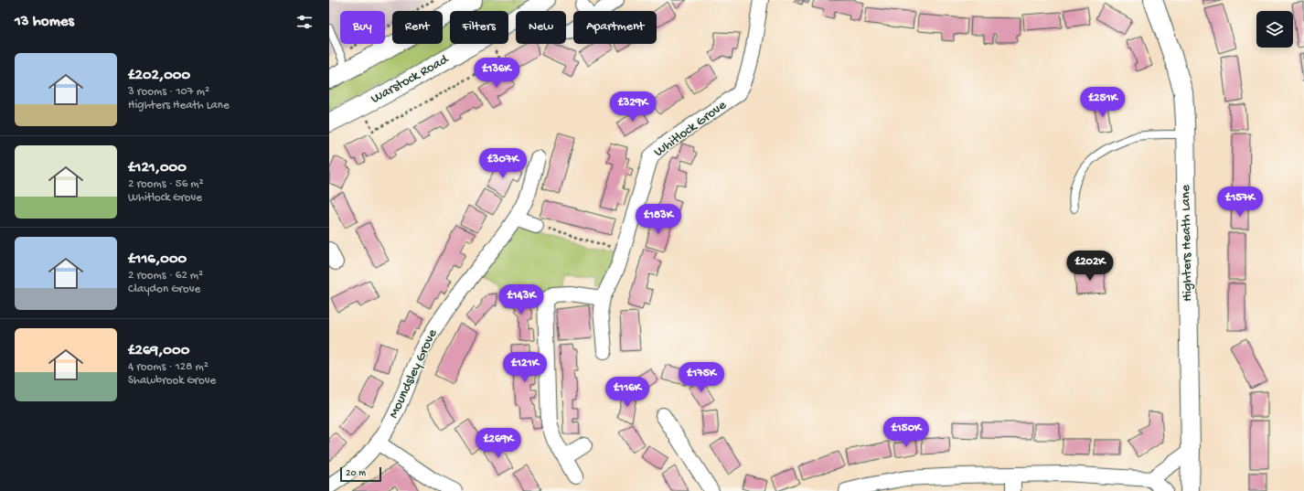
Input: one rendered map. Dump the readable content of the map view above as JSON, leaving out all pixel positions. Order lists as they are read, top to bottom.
{
  "streets": {
    "street": [
      "Warstock Road",
      "Whitlock Grove",
      "Highters Heath Lane",
      "Moundsley Grove"
    ]
  },
  "scale_bar": "20 m",
  "page": {
    "heading": "13 homes",
    "chip": [
      "Buy",
      "Rent",
      "Filters",
      "New",
      "Apartment"
    ],
    "list": [
      {
        "name": "£202,000",
        "note": "3 rooms · 107 m² · Highters Heath Lane"
      },
      {
        "name": "£121,000",
        "note": "2 rooms · 56 m² · Whitlock Grove"
      },
      {
        "name": "£116,000",
        "note": "2 rooms · 62 m² · Claydon Grove"
      },
      {
        "name": "£269,000",
        "note": "4 rooms · 128 m² · Shawbrook Grove"
      }
    ],
    "price": [
      "£136K",
      "£251K",
      "£329K",
      "£307K",
      "£157K",
      "£183K",
      "£202K",
      "£143K",
      "£121K",
      "£175K",
      "£116K",
      "£150K",
      "£269K"
    ],
    "scale": "20 m"
  }
}
